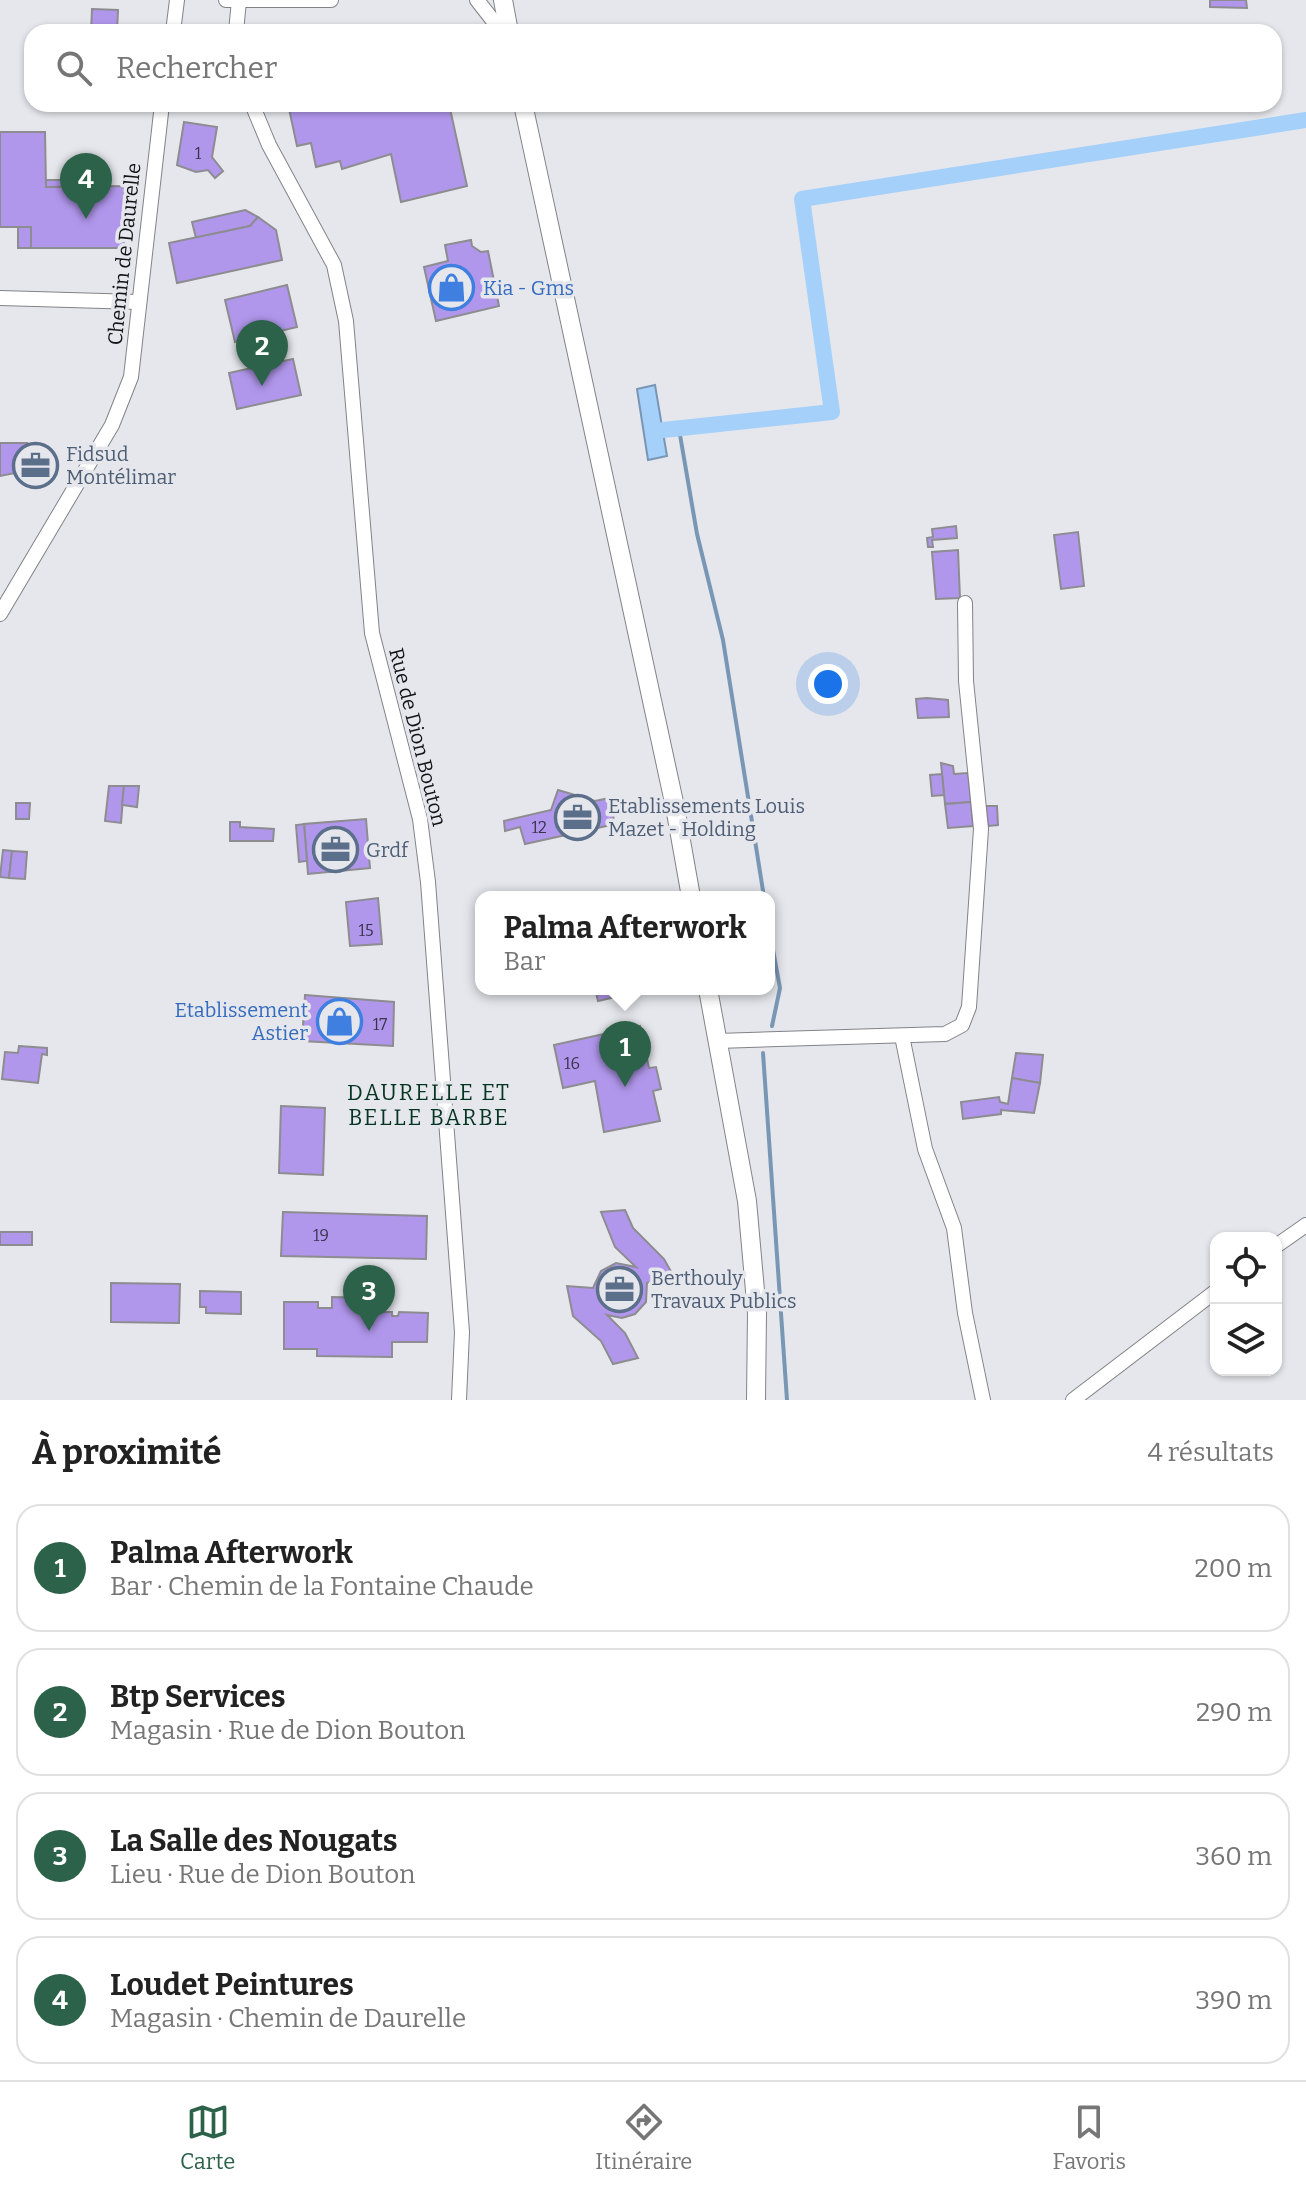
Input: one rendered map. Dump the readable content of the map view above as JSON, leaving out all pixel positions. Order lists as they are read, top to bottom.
{
  "streets": {
    "street": ["Chemin de Daurelle", "Rue de Dion Bouton"]
  },
  "districts": ["DAURELLE ET BELLE BARBE"],
  "places": {
    "shop": ["Kia - Gms", "Etablissement Astier"],
    "office": [
      "Fidsud Montélimar",
      "Etablissements Louis Mazet - Holding",
      "Grdf",
      "Berthouly Travaux Publics"
    ]
  },
  "house_numbers": [
    "1",
    "12",
    "15",
    "17",
    "16",
    "19"
  ],
  "page": {
    "search": "Rechercher",
    "pins": [
      "4",
      "2",
      "1",
      "3"
    ],
    "popup": ["Palma Afterwork", "Bar"],
    "heading": ["À proximité", "4 résultats"],
    "list": [
      {
        "mark": "1",
        "name": "Palma Afterwork",
        "note": "Bar · Chemin de la Fontaine Chaude",
        "value": "200 m"
      },
      {
        "mark": "2",
        "name": "Btp Services",
        "note": "Magasin · Rue de Dion Bouton",
        "value": "290 m"
      },
      {
        "mark": "3",
        "name": "La Salle des Nougats",
        "note": "Lieu · Rue de Dion Bouton",
        "value": "360 m"
      },
      {
        "mark": "4",
        "name": "Loudet Peintures",
        "note": "Magasin · Chemin de Daurelle",
        "value": "390 m"
      }
    ],
    "nav": ["Carte", "Itinéraire", "Favoris"]
  }
}
